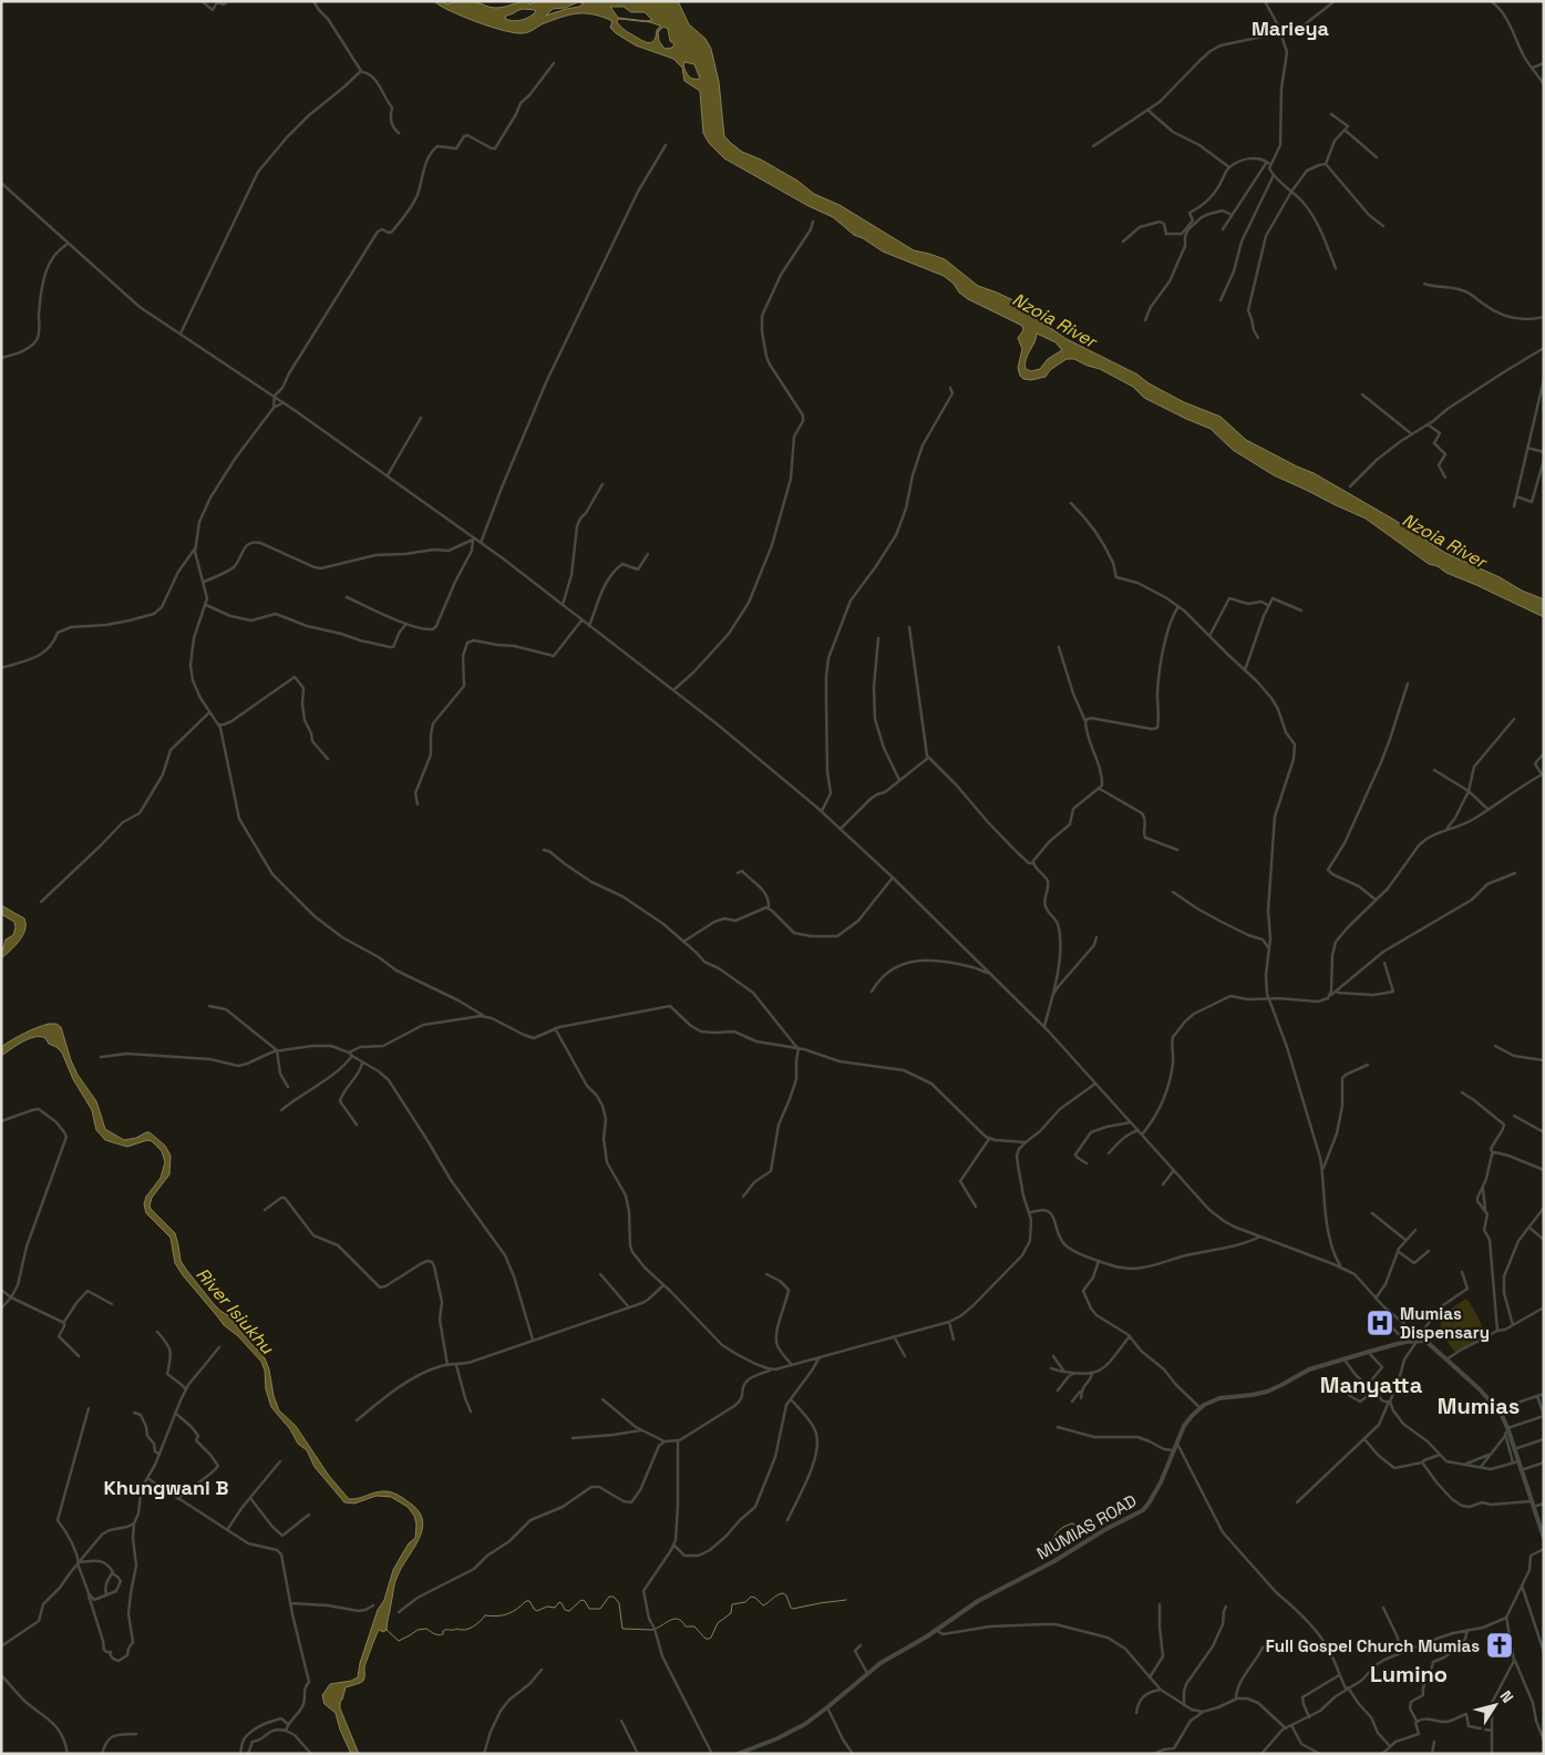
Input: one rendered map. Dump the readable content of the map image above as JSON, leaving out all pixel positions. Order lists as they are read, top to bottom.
{
  "streets": {
    "street": ["MUMIAS ROAD"]
  },
  "districts": [
    "Marieya",
    "Manyatta",
    "Mumias",
    "Khungwani B",
    "Lumino"
  ],
  "water": ["Nzoia River", "River Isiukhu"],
  "places": {
    "hospital": ["Mumias Dispensary"],
    "church": ["Full Gospel Church Mumias"]
  },
  "north": "top right"
}
